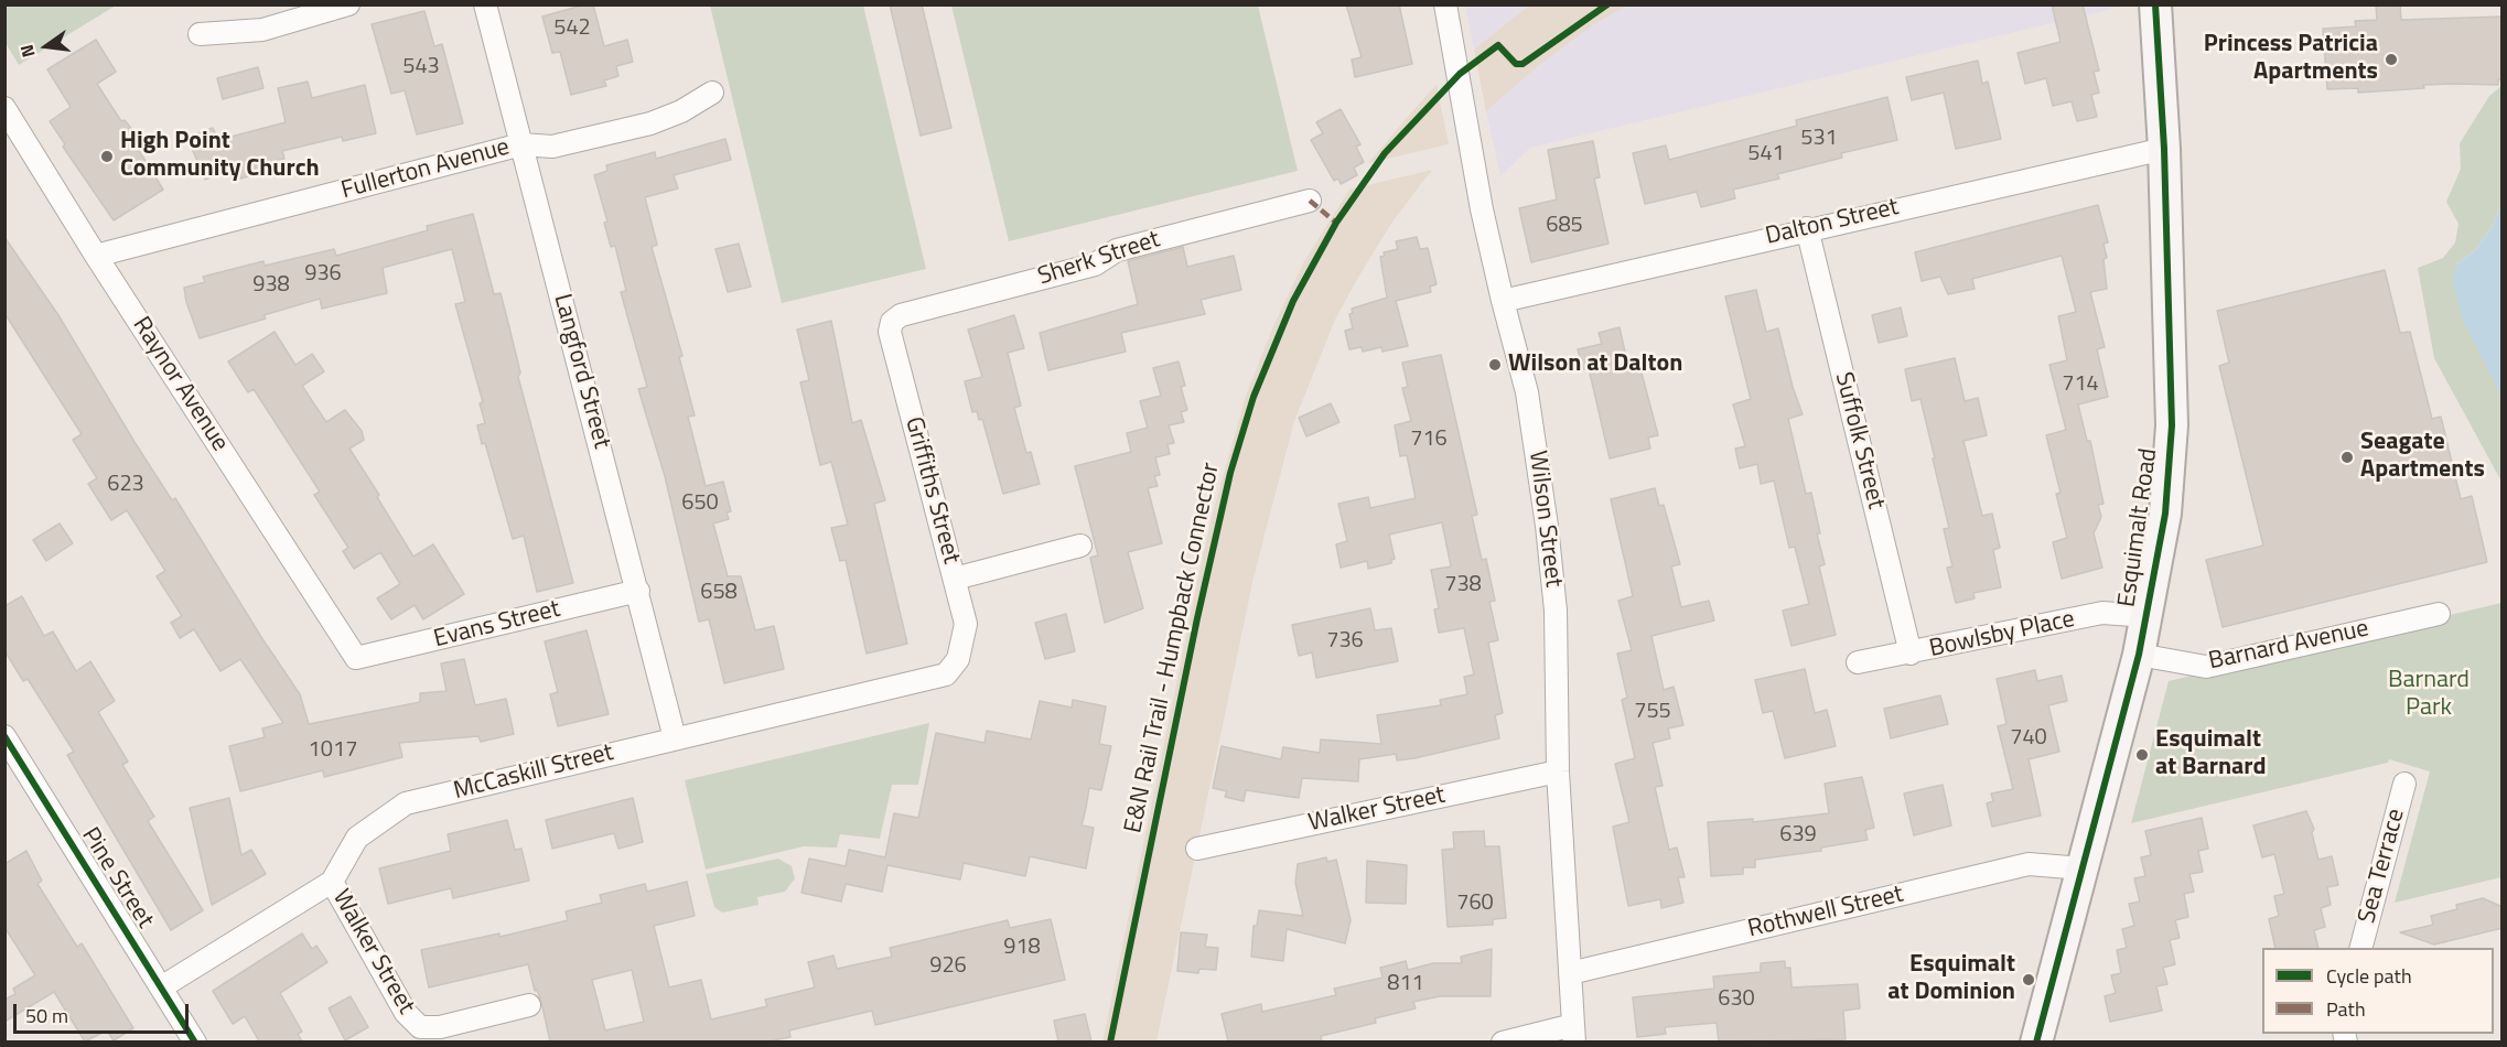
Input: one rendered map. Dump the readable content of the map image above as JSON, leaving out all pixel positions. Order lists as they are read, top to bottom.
{
  "streets": {
    "main road": ["Esquimalt Road"],
    "street": [
      "Fullerton Avenue",
      "Dalton Street",
      "Sherk Street",
      "Langford Street",
      "Raynor Avenue",
      "Suffolk Street",
      "Griffiths Street",
      "Wilson Street",
      "Evans Street",
      "Bowlsby Place",
      "Barnard Avenue",
      "McCaskill Street",
      "Walker Street",
      "Sea Terrace",
      "Pine Street",
      "Rothwell Street"
    ],
    "cycle path": ["E&N Rail Trail - Humpback Connector"]
  },
  "crossings": [
    ["Fullerton Avenue", "Langford Street"],
    ["Fullerton Avenue", "Raynor Avenue"],
    ["Dalton Street", "Suffolk Street"],
    ["Dalton Street", "Wilson Street"],
    ["Dalton Street", "Esquimalt Road"],
    ["Sherk Street", "Griffiths Street"],
    ["Langford Street", "Evans Street"],
    ["Langford Street", "McCaskill Street"],
    ["Raynor Avenue", "Evans Street"],
    ["Suffolk Street", "Bowlsby Place"],
    ["Griffiths Street", "McCaskill Street"],
    ["Wilson Street", "Walker Street"],
    ["Wilson Street", "Rothwell Street"],
    ["Esquimalt Road", "Bowlsby Place"],
    ["Esquimalt Road", "Barnard Avenue"],
    ["Esquimalt Road", "Rothwell Street"],
    ["McCaskill Street", "Walker Street"],
    ["McCaskill Street", "Pine Street"]
  ],
  "parks": ["Barnard Park"],
  "places": [
    "Princess Patricia Apartments",
    "High Point Community Church",
    "Wilson at Dalton",
    "Seagate Apartments",
    "Esquimalt at Barnard",
    "Esquimalt at Dominion"
  ],
  "house_numbers": [
    "542",
    "543",
    "531",
    "541",
    "685",
    "936",
    "938",
    "714",
    "716",
    "623",
    "650",
    "738",
    "658",
    "736",
    "755",
    "740",
    "1017",
    "639",
    "760",
    "918",
    "926",
    "811",
    "630"
  ],
  "legend": ["Cycle path", "Path"],
  "scale_bar": "50 m",
  "north": "left"
}
